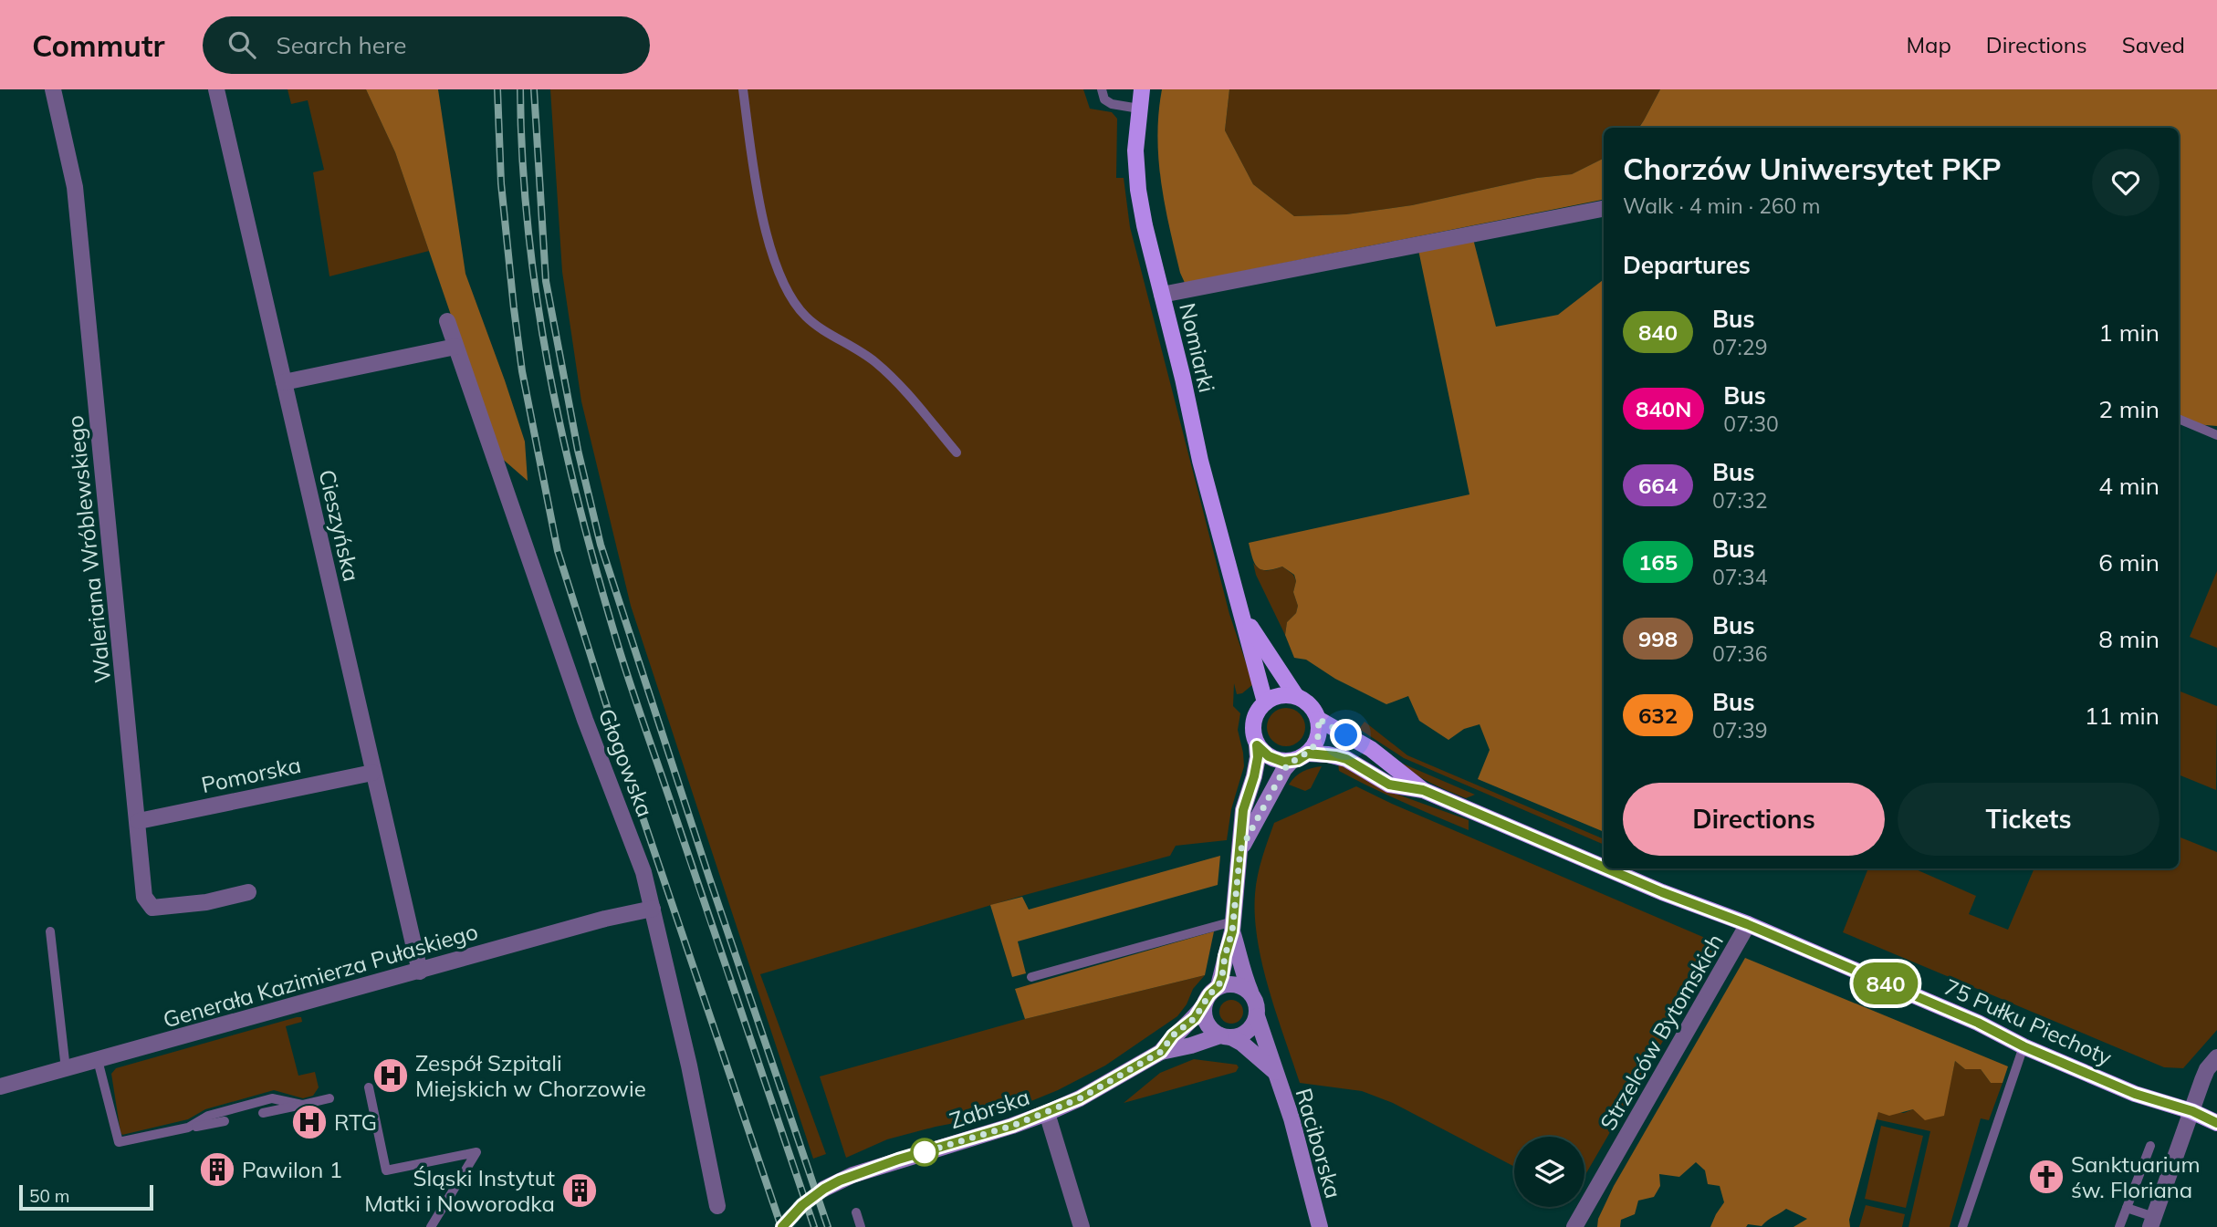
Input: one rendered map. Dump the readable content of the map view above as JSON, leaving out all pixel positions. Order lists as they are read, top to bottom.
{
  "streets": {
    "main road": ["Nomiarki", "75 Pułku Piechoty"],
    "street": [
      "Cieszyńska",
      "Waleriana Wróblewskiego",
      "Głogowska",
      "Pomorska",
      "Generała Kazimierza Pułaskiego",
      "Strzelców Bytomskich",
      "Zabrska",
      "Raciborska"
    ]
  },
  "crossings": [
    ["Nomiarki", "75 Pułku Piechoty"],
    ["Cieszyńska", "Pomorska"],
    ["Cieszyńska", "Generała Kazimierza Pułaskiego"],
    ["Waleriana Wróblewskiego", "Pomorska"],
    ["Głogowska", "Generała Kazimierza Pułaskiego"],
    ["75 Pułku Piechoty", "Strzelców Bytomskich"],
    ["Zabrska", "Raciborska"]
  ],
  "places": {
    "hospital": ["Zespół Szpitali Miejskich w Chorzowie", "RTG"],
    "building": ["Pawilon 1", "Śląski Instytut Matki i Noworodka"],
    "church": ["Sanktuarium św. Floriana"]
  },
  "lines": ["bus line 840"],
  "scale_bar": "50 m",
  "page": {
    "header": "Commutr",
    "search": "Search here",
    "nav": ["Map", "Directions", "Saved"],
    "on_map": "840",
    "heading": [
      ["Chorzów Uniwersytet PKP", "Walk · 4 min · 260 m"],
      "Departures"
    ],
    "list": [
      {
        "mark": "840",
        "name": "Bus",
        "note": "07:29",
        "value": "1 min"
      },
      {
        "mark": "840N",
        "name": "Bus",
        "note": "07:30",
        "value": "2 min"
      },
      {
        "mark": "664",
        "name": "Bus",
        "note": "07:32",
        "value": "4 min"
      },
      {
        "mark": "165",
        "name": "Bus",
        "note": "07:34",
        "value": "6 min"
      },
      {
        "mark": "998",
        "name": "Bus",
        "note": "07:36",
        "value": "8 min"
      },
      {
        "mark": "632",
        "name": "Bus",
        "note": "07:39",
        "value": "11 min"
      }
    ],
    "buttons": ["Directions", "Tickets"],
    "scale": "50 m"
  }
}
